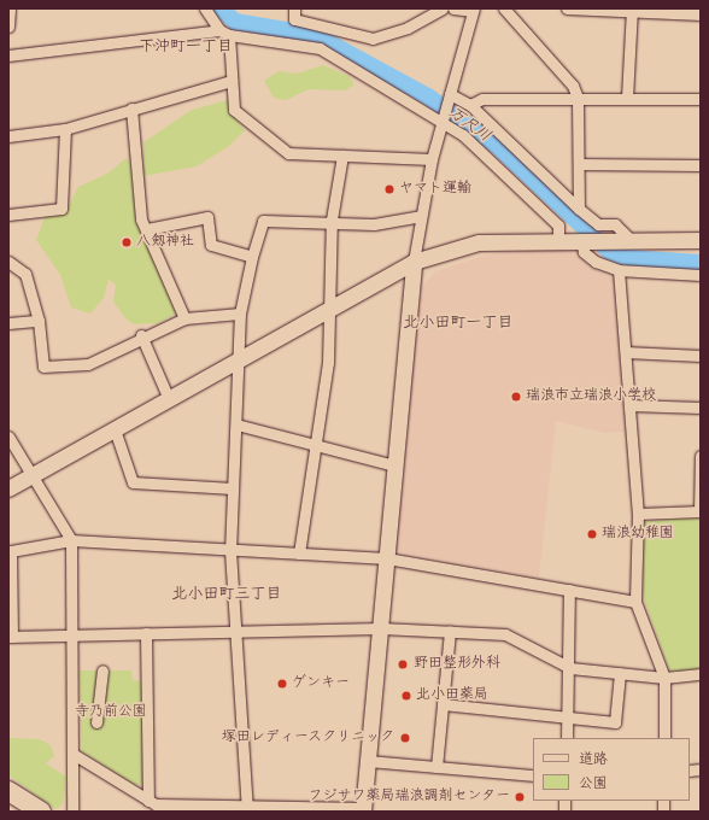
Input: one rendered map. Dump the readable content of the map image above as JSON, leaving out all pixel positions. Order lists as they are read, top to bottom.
{
  "districts": ["下沖町一丁目", "北小田町一丁目", "北小田町三丁目"],
  "water": ["万尺川"],
  "parks": ["寺乃前公園"],
  "places": [
    "ヤマト運輸",
    "八剱神社",
    "瑞浪市立瑞浪小学校",
    "瑞浪幼稚園",
    "野田整形外科",
    "ゲンキー",
    "北小田薬局",
    "塚田レディースクリニック",
    "フジサワ薬局瑞浪調剤センター"
  ],
  "legend": ["道路", "公園"]
}
